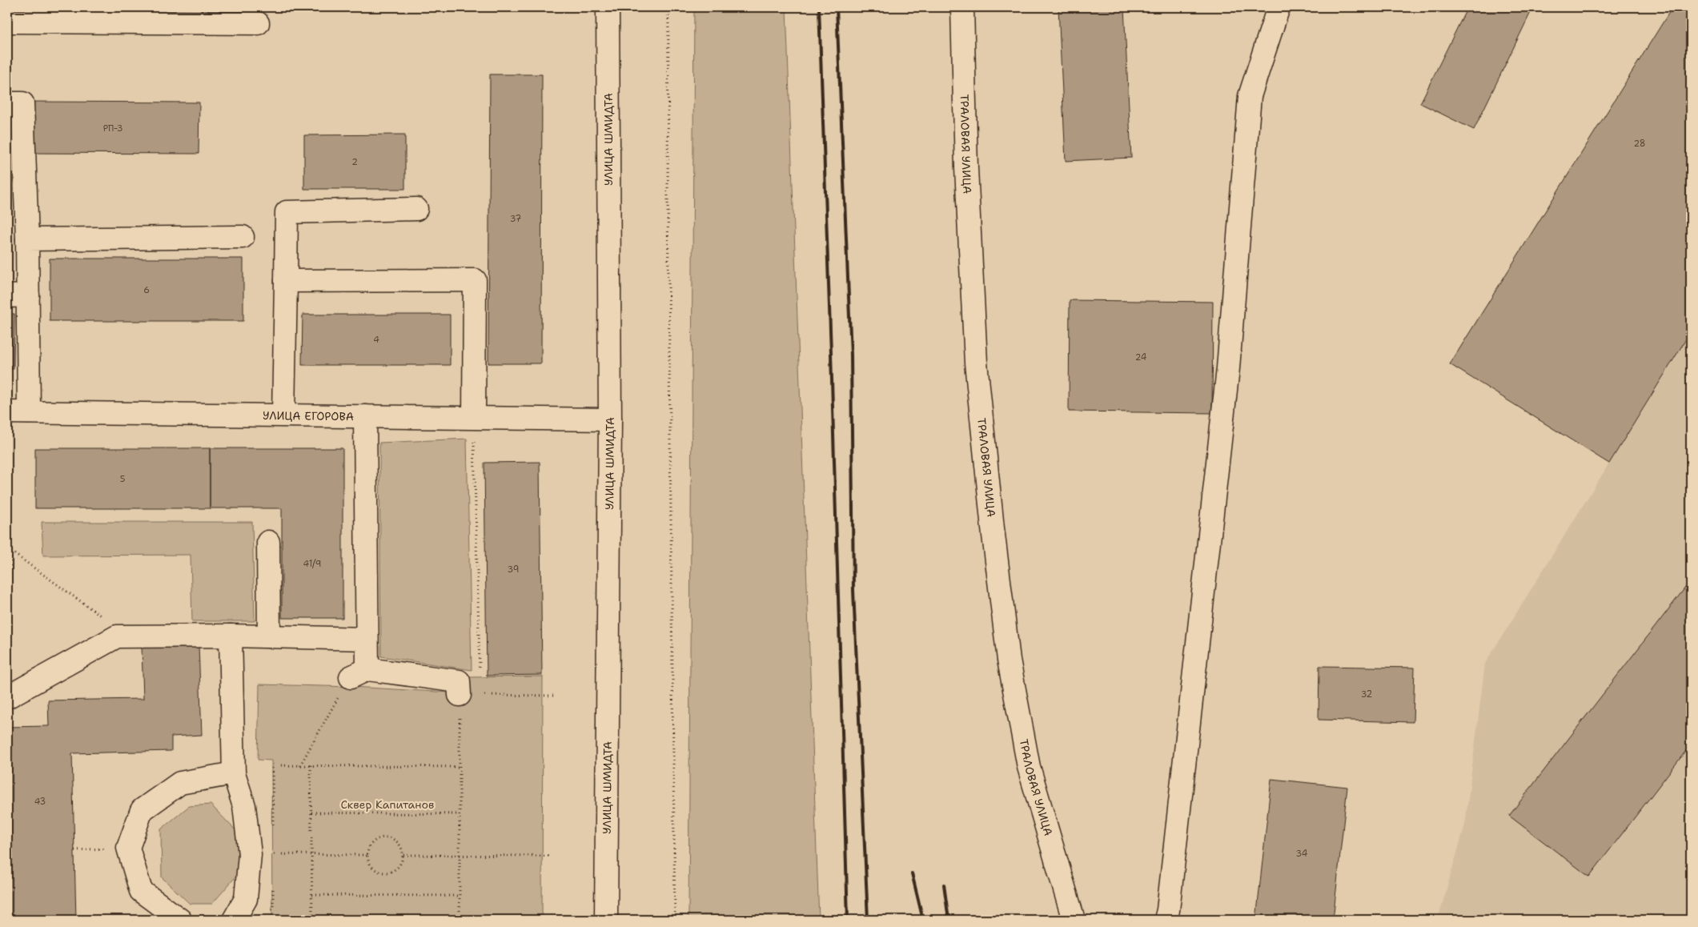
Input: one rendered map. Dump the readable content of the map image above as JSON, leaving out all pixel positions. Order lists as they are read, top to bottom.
{
  "streets": {
    "street": ["УЛИЦА ШМИДТА", "ТРАЛОВАЯ УЛИЦА", "УЛИЦА ЕГОРОВА"]
  },
  "crossings": [
    ["УЛИЦА ШМИДТА", "УЛИЦА ЕГОРОВА"]
  ],
  "parks": ["Сквер Капитанов"],
  "house_numbers": [
    "РП-3",
    "28",
    "2",
    "37",
    "6",
    "4",
    "24",
    "5",
    "41/9",
    "39",
    "32",
    "43",
    "34"
  ]
}
